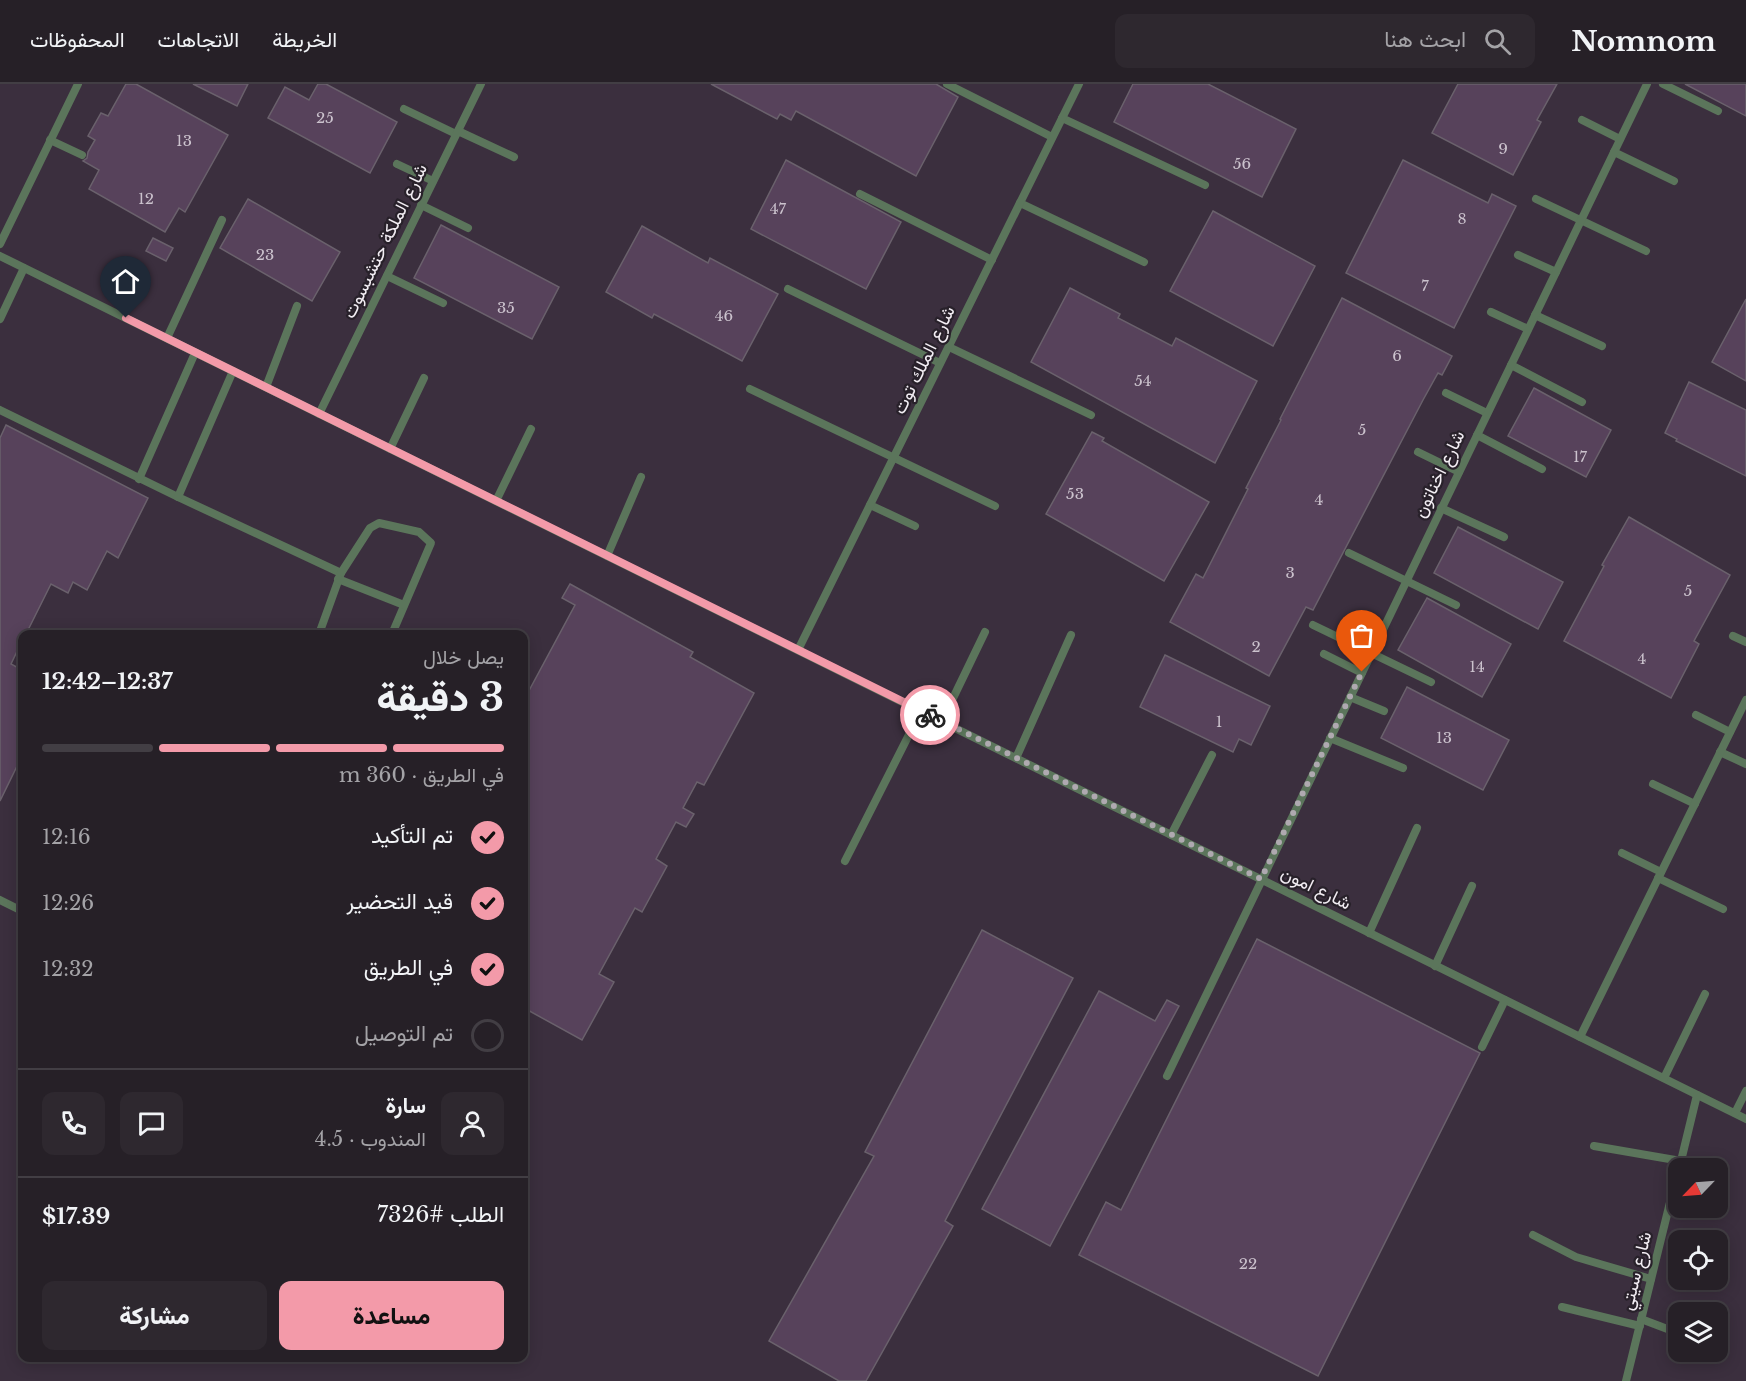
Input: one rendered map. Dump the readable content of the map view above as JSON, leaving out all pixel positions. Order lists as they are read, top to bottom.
{
  "streets": {
    "lane": [
      "شارع الملكة حتشبسوت",
      "شارع الملك توت",
      "شارع اخناتون",
      "شارع امون",
      "شارع سيتي"
    ]
  },
  "crossings": [
    ["شارع الملكة حتشبسوت", "شارع امون"],
    ["شارع الملك توت", "شارع امون"],
    ["شارع اخناتون", "شارع امون"],
    ["شارع امون", "شارع سيتي"]
  ],
  "house_numbers": [
    "25",
    "13",
    "9",
    "56",
    "12",
    "47",
    "8",
    "23",
    "7",
    "35",
    "46",
    "6",
    "54",
    "5",
    "17",
    "53",
    "4",
    "3",
    "5",
    "2",
    "4",
    "14",
    "1",
    "13",
    "22"
  ],
  "north": "bottom left",
  "page": {
    "header": "Nomnom",
    "search": "ابحث هنا",
    "nav": ["الخريطة", "الاتجاهات", "المحفوظات"],
    "heading": ["3 دقيقة", "يصل خلال", "12:37–12:42"],
    "panel": [
      "سارة",
      "المندوب · 4.5",
      "الطلب #7326",
      "$17.39"
    ],
    "bar": "في الطريق · 360 m",
    "list": [
      ["تم التأكيد", "12:16"],
      ["قيد التحضير", "12:26"],
      ["في الطريق", "12:32"],
      "تم التوصيل"
    ],
    "buttons": ["مساعدة", "مشاركة"]
  }
}
